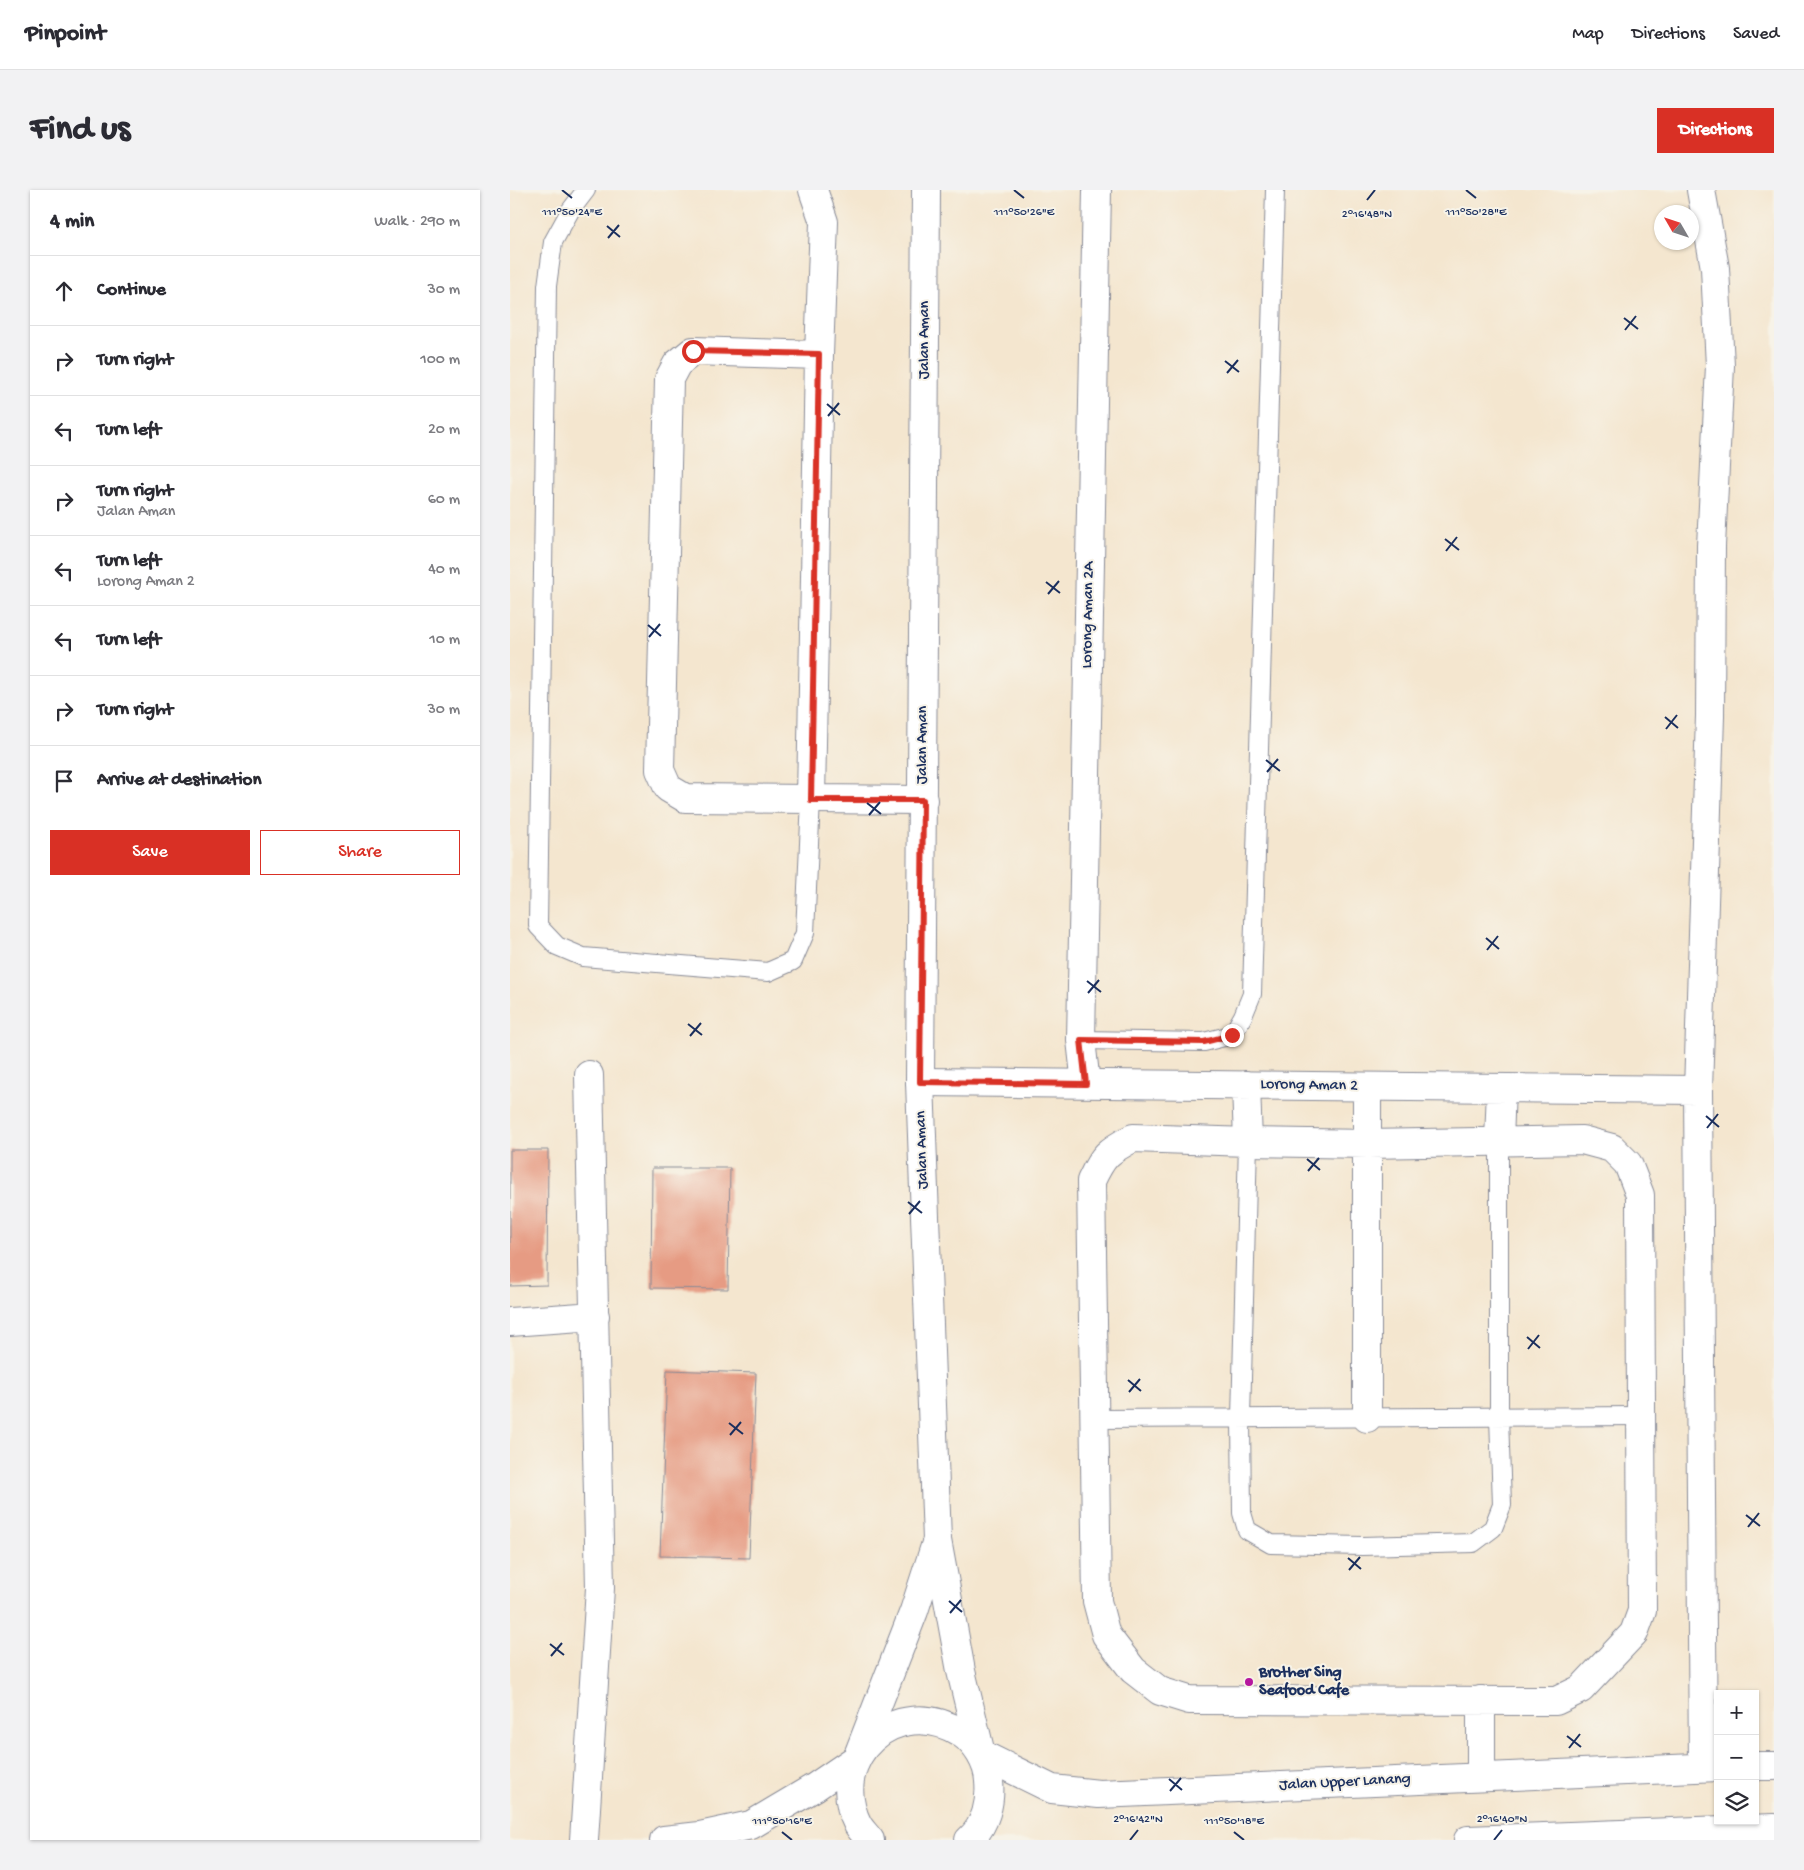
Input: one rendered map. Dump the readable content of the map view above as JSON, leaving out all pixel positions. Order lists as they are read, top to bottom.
{
  "streets": {
    "street": [
      "Jalan Aman",
      "Lorong Aman 2A",
      "Lorong Aman 2",
      "Jalan Upper Lanang"
    ]
  },
  "crossings": [
    ["Jalan Aman", "Lorong Aman 2"],
    ["Lorong Aman 2A", "Lorong Aman 2"]
  ],
  "places": ["Brother Sing Seafood Cafe"],
  "north": "top left",
  "page": {
    "header": "Pinpoint",
    "nav": ["Map", "Directions", "Saved"],
    "buttons": [
      "Directions",
      ["Save", "Share"]
    ],
    "title": "Find us",
    "heading": ["4 min", "Walk · 290 m"],
    "list": [
      ["Continue", "30 m"],
      ["Turn right", "100 m"],
      ["Turn left", "20 m"],
      ["Turn right", "Jalan Aman", "60 m"],
      ["Turn left", "Lorong Aman 2", "40 m"],
      ["Turn left", "10 m"],
      ["Turn right", "30 m"],
      "Arrive at destination"
    ],
    "map_buttons": ["+", "−"]
  },
  "coordinates": [
    "111°50'24\"E",
    "111°50'26\"E",
    "111°50'28\"E",
    "2°16'48\"N",
    "2°16'42\"N",
    "2°16'40\"N",
    "111°50'16\"E",
    "111°50'18\"E"
  ]
}
